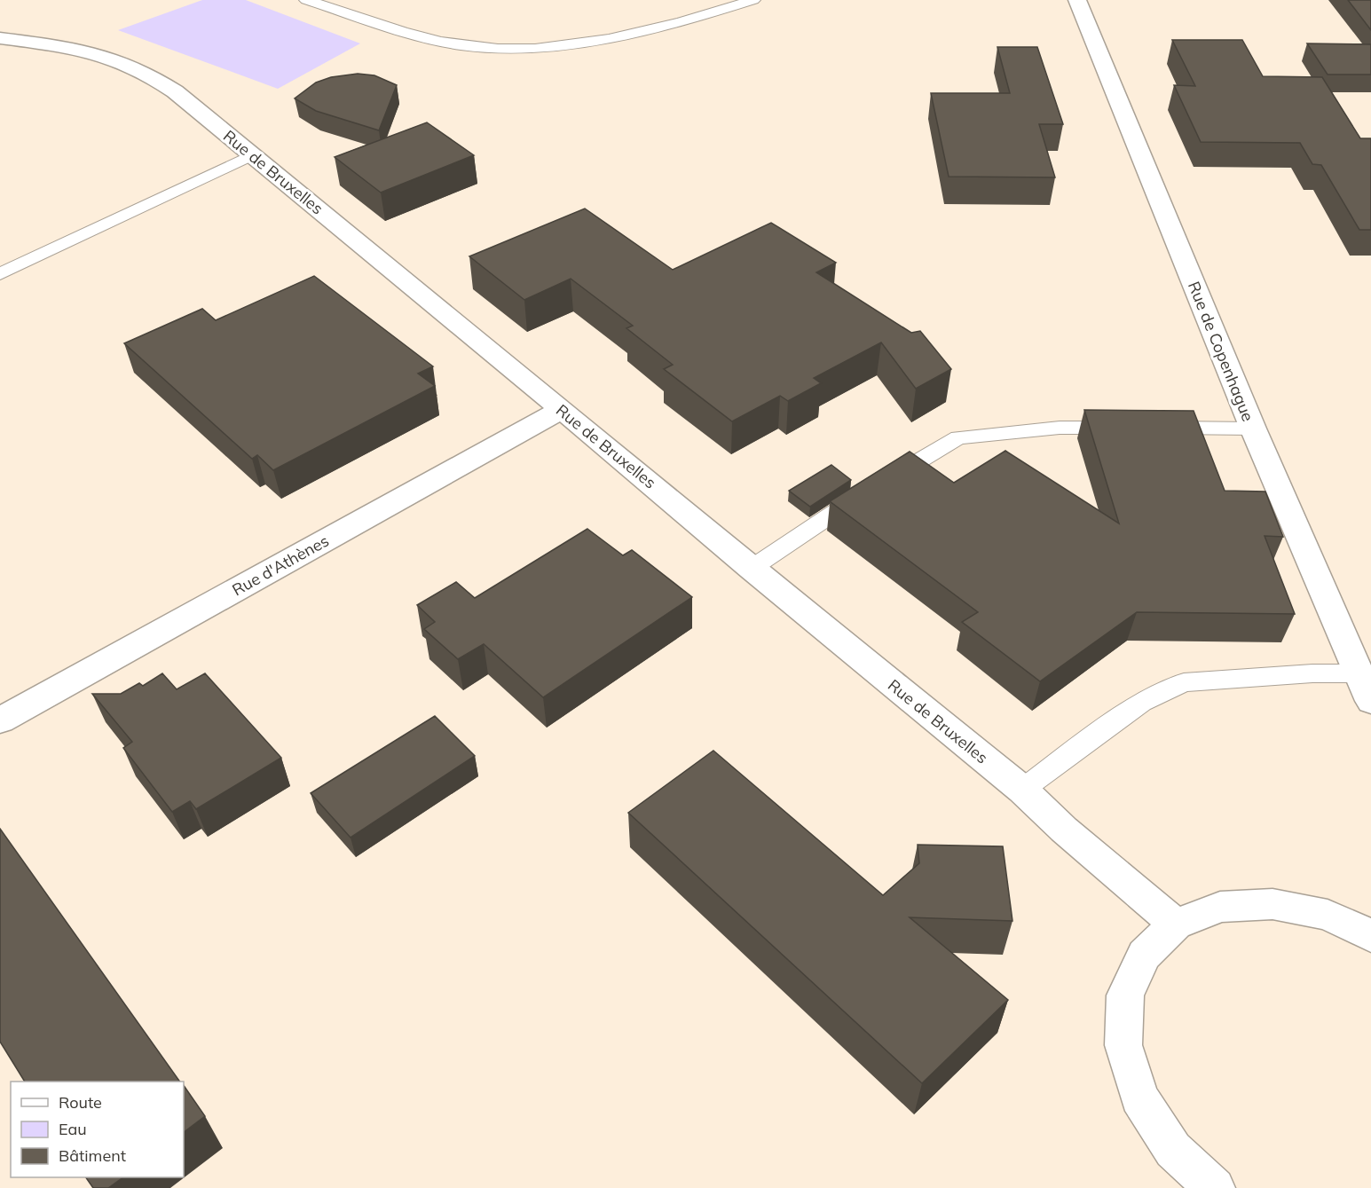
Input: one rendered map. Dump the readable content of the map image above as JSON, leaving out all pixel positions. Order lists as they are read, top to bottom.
{
  "streets": {
    "street": ["Rue de Bruxelles", "Rue de Copenhague", "Rue d'Athènes"]
  },
  "crossings": [
    ["Rue de Bruxelles", "Rue d'Athènes"]
  ],
  "legend": ["Route", "Eau", "Bâtiment"]
}
